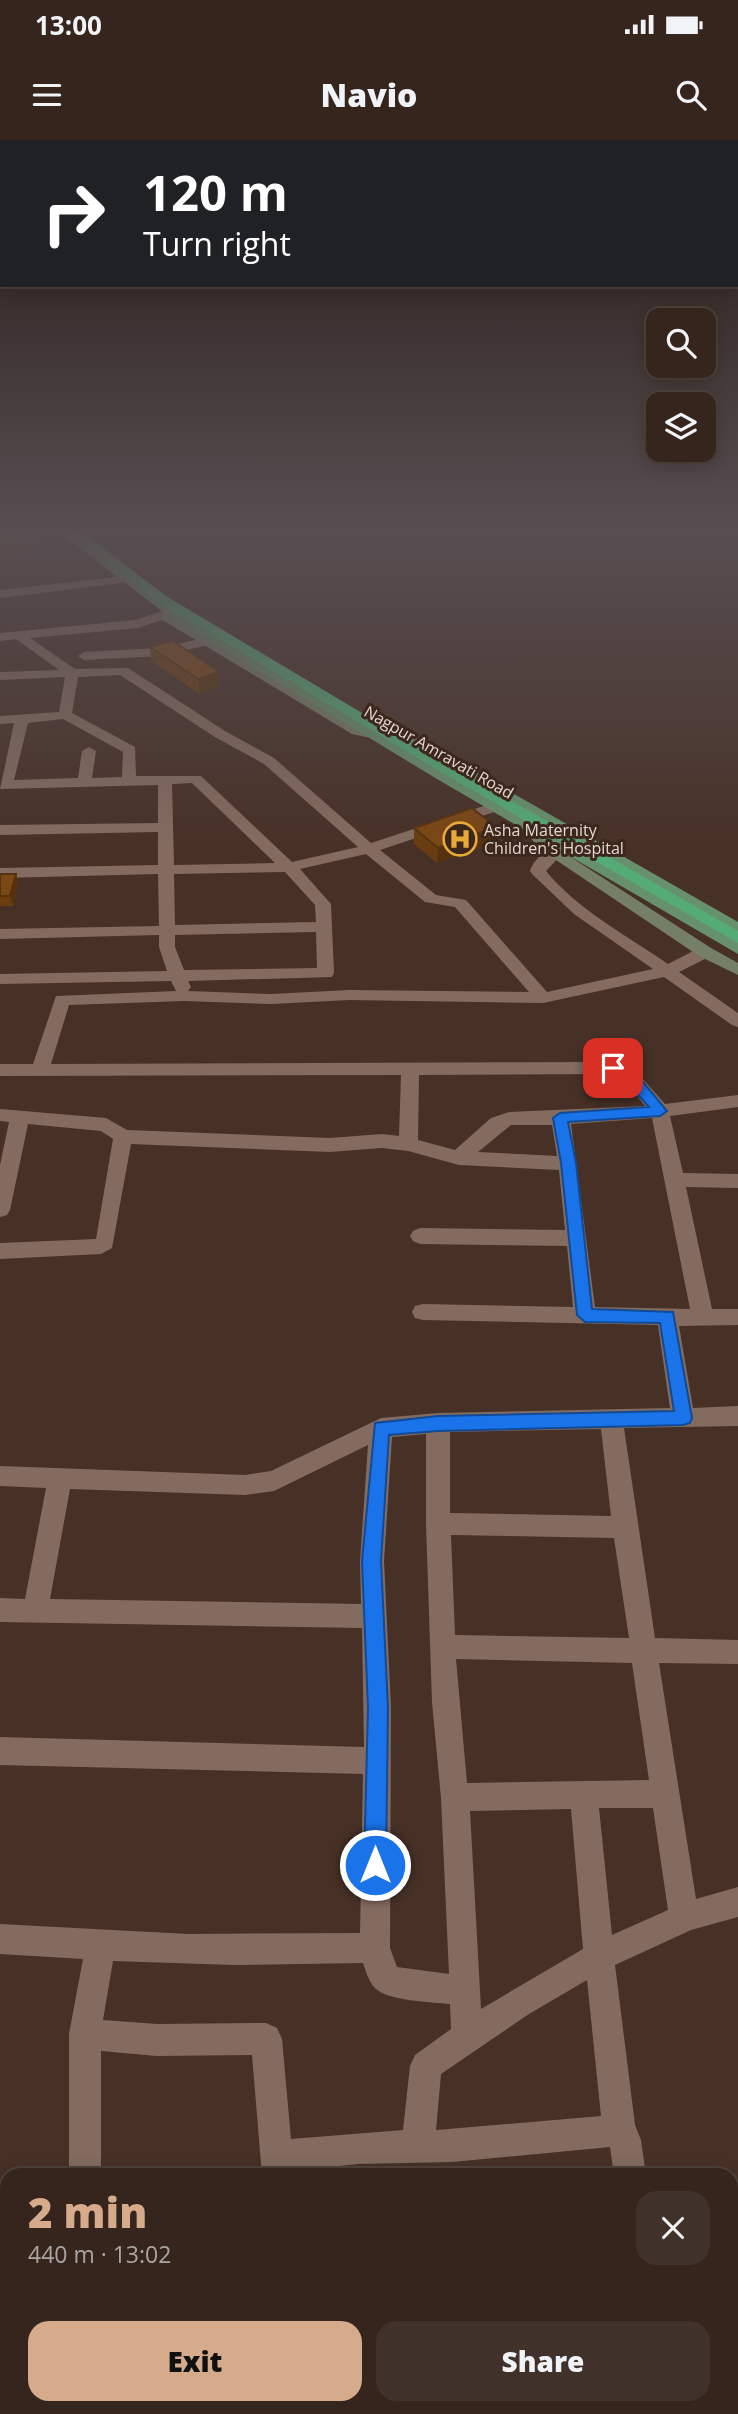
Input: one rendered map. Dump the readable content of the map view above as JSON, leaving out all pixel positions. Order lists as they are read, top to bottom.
{
  "streets": {
    "main road": ["Nagpur Amravati Road"]
  },
  "places": {
    "hospital": ["Asha Maternity Children's Hospital"]
  },
  "page": {
    "status": "13:00",
    "header": "Navio",
    "turn": ["120 m", "Turn right"],
    "heading": ["2 min", "440 m · 13:02"],
    "buttons": ["Exit", "Share"]
  }
}
